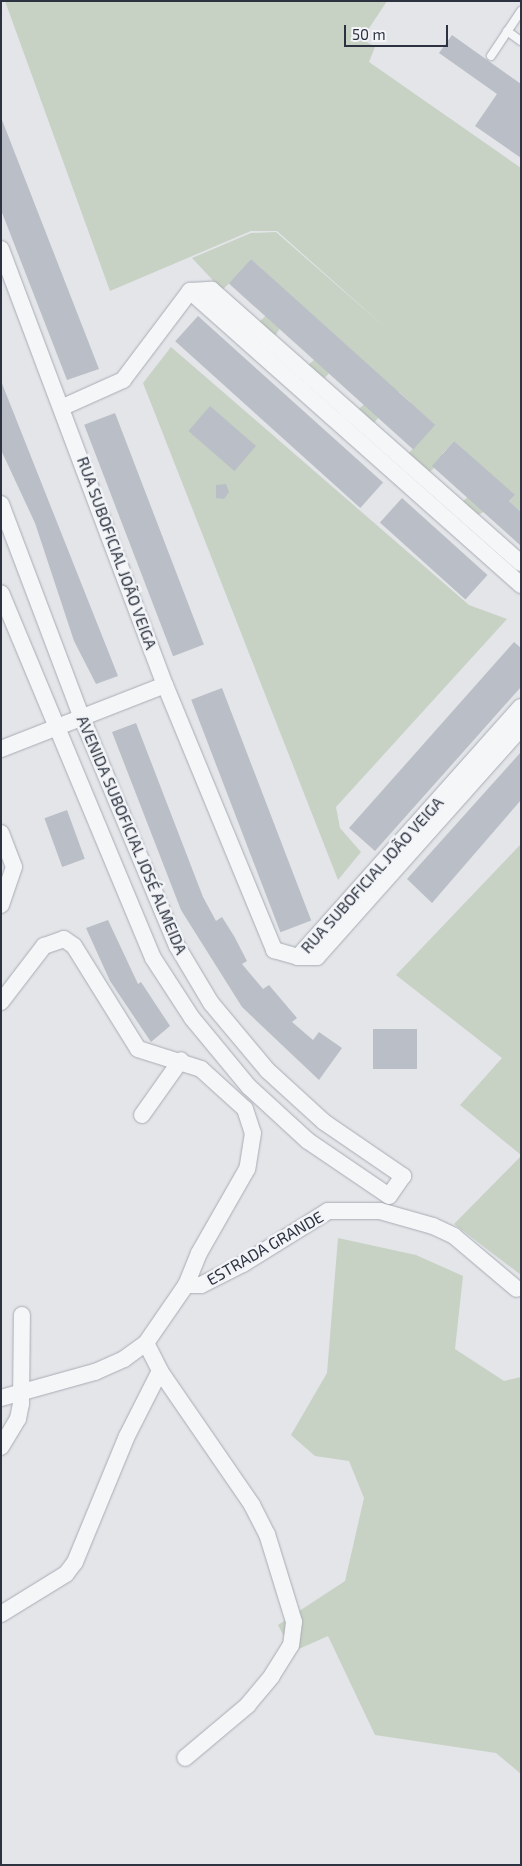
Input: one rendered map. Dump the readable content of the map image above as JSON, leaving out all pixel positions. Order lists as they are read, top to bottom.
{
  "streets": {
    "street": ["RUA SUBOFICIAL JOÃO VEIGA", "AVENIDA SUBOFICIAL JOSÉ ALMEIDA", "ESTRADA GRANDE"]
  },
  "scale_bar": "50 m"
}
